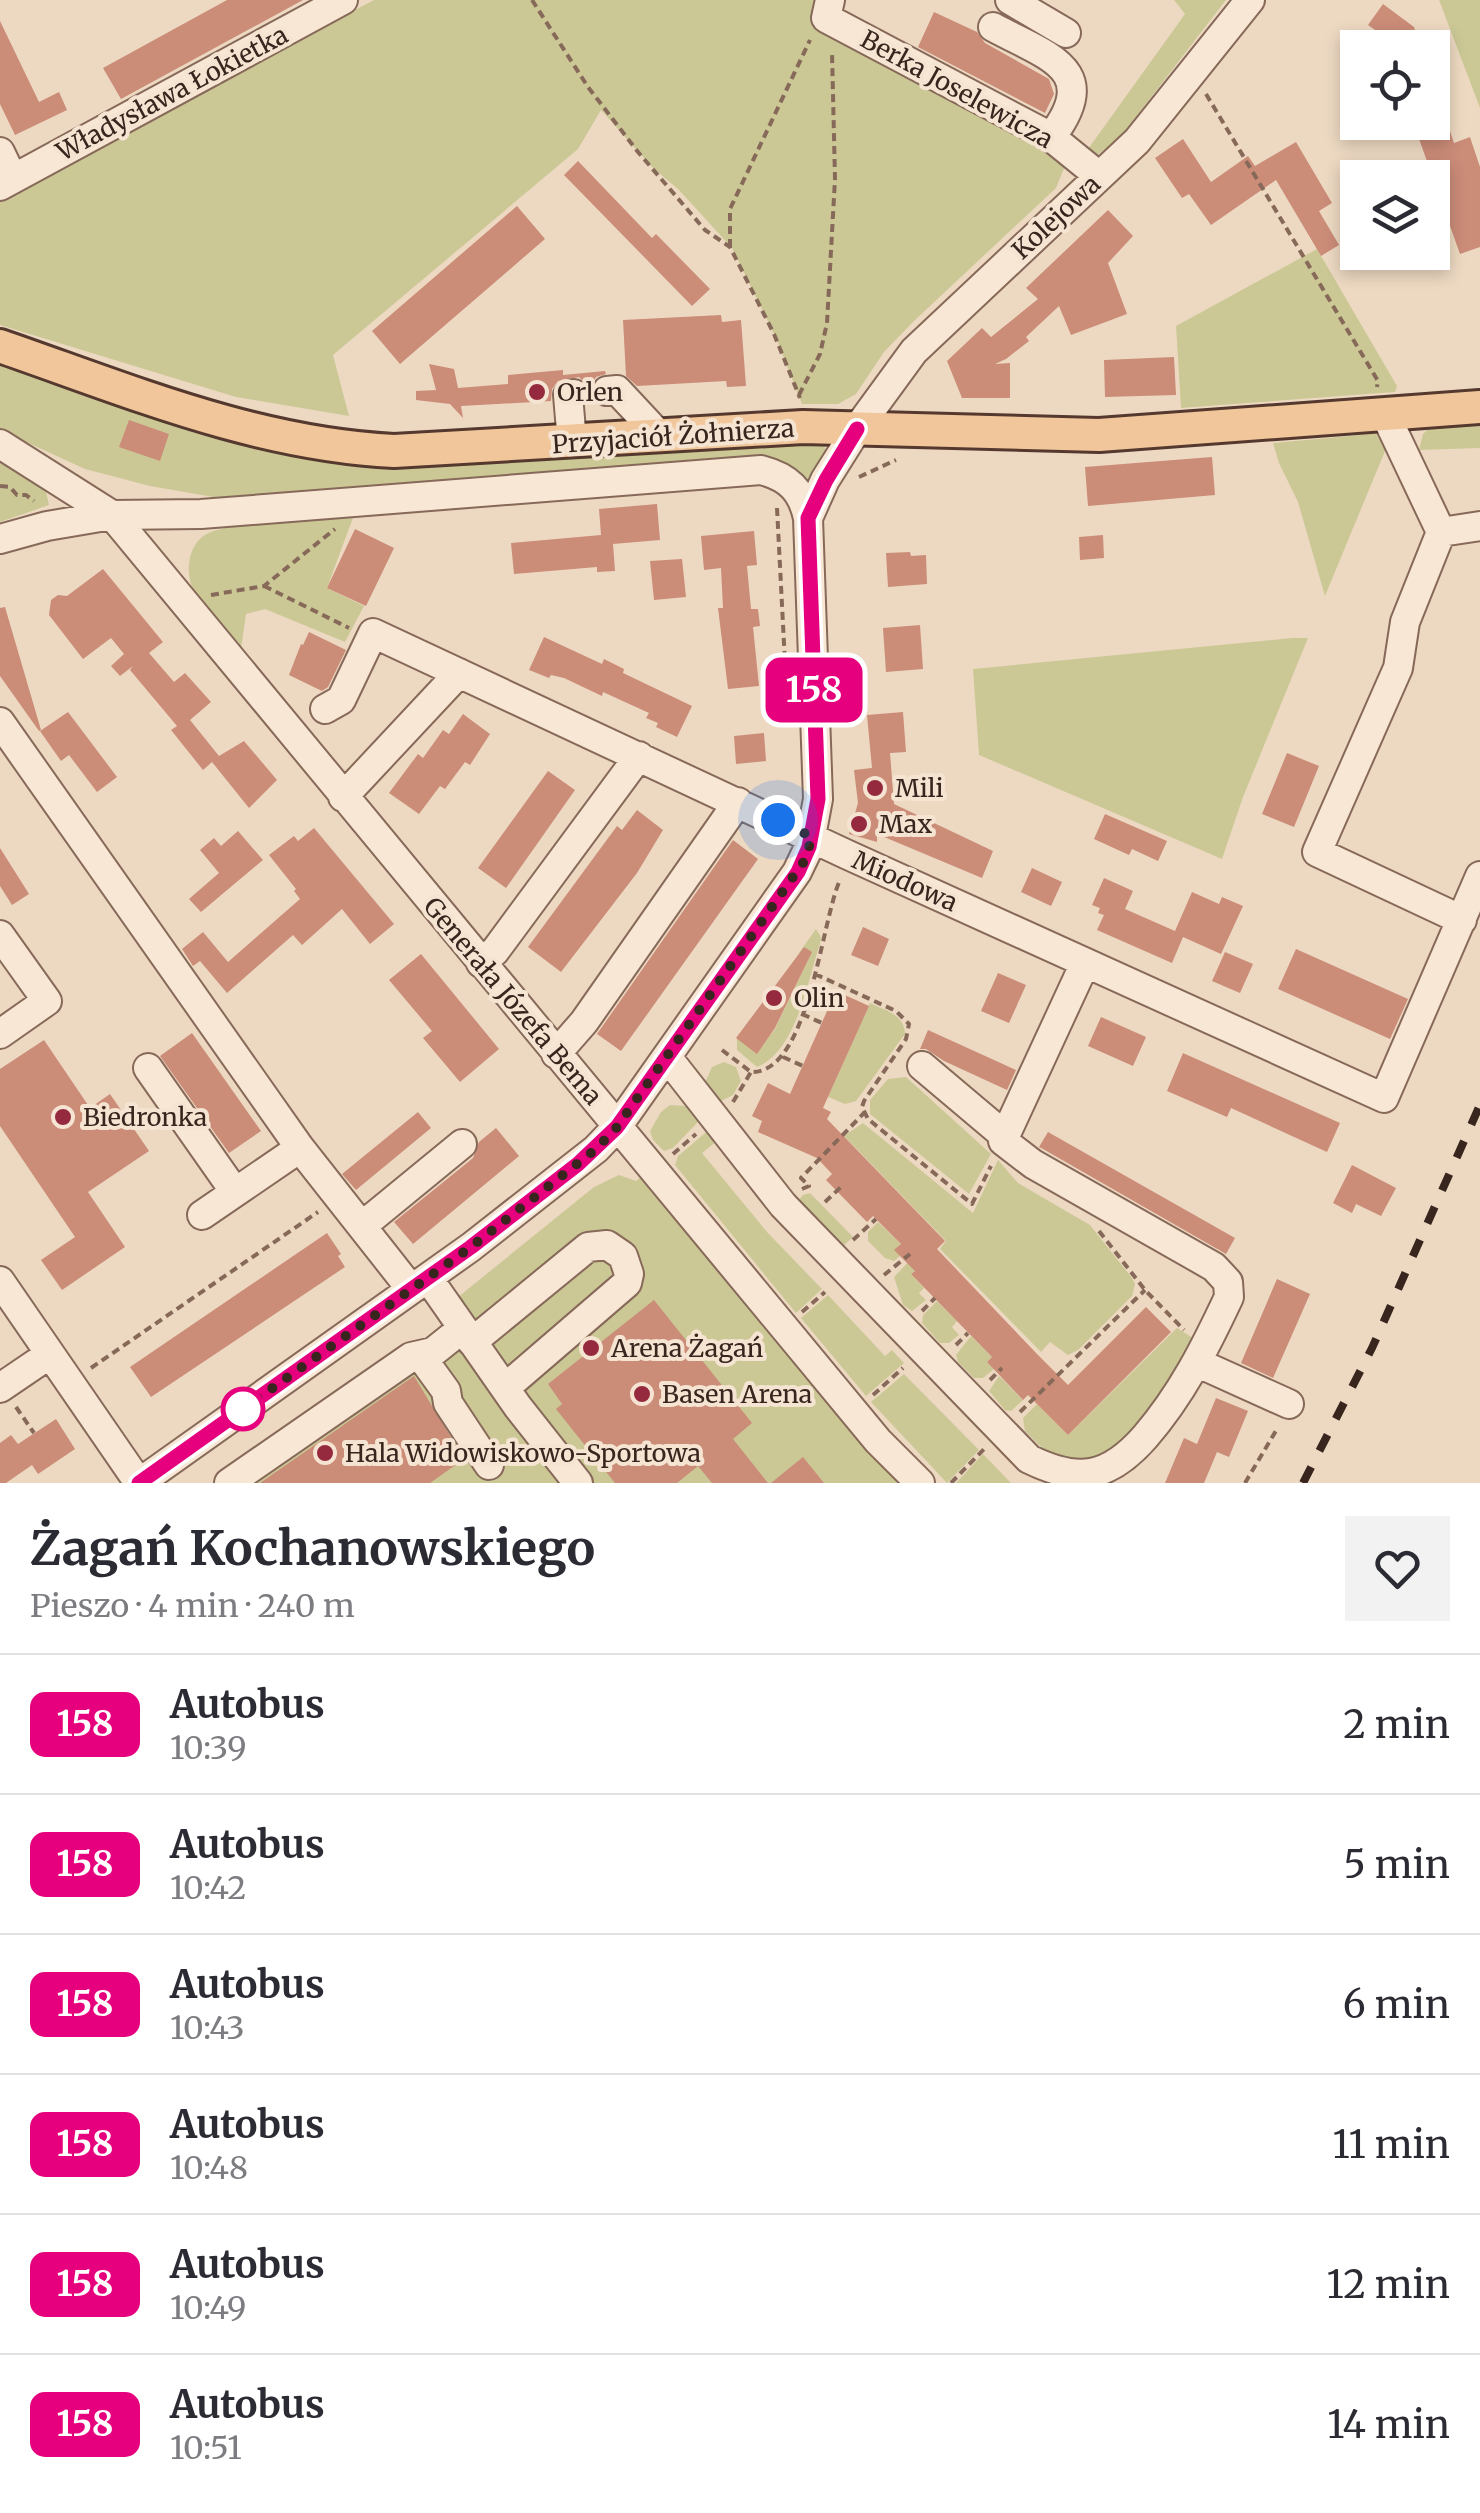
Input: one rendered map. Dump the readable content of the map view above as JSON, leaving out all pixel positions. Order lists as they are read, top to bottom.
{
  "streets": {
    "main road": ["Przyjaciół Żołnierza"],
    "street": [
      "Berka Joselewicza",
      "Władysława Łokietka",
      "Kolejowa",
      "Miodowa",
      "Generała Józefa Bema"
    ]
  },
  "crossings": [
    ["Berka Joselewicza", "Kolejowa"],
    ["Kolejowa", "Przyjaciół Żołnierza"],
    ["Przyjaciół Żołnierza", "Generała Józefa Bema"]
  ],
  "places": [
    "Orlen",
    "Mili",
    "Max",
    "Olin",
    "Biedronka",
    "Arena Żagań",
    "Basen Arena",
    "Hala Widowiskowo-Sportowa"
  ],
  "lines": ["bus line 158"],
  "page": {
    "on_map": "158",
    "heading": ["Żagań Kochanowskiego", "Pieszo · 4 min · 240 m"],
    "list": [
      {
        "mark": "158",
        "name": "Autobus",
        "note": "10:39",
        "value": "2 min"
      },
      {
        "mark": "158",
        "name": "Autobus",
        "note": "10:42",
        "value": "5 min"
      },
      {
        "mark": "158",
        "name": "Autobus",
        "note": "10:43",
        "value": "6 min"
      },
      {
        "mark": "158",
        "name": "Autobus",
        "note": "10:48",
        "value": "11 min"
      },
      {
        "mark": "158",
        "name": "Autobus",
        "note": "10:49",
        "value": "12 min"
      },
      {
        "mark": "158",
        "name": "Autobus",
        "note": "10:51",
        "value": "14 min"
      }
    ]
  }
}
